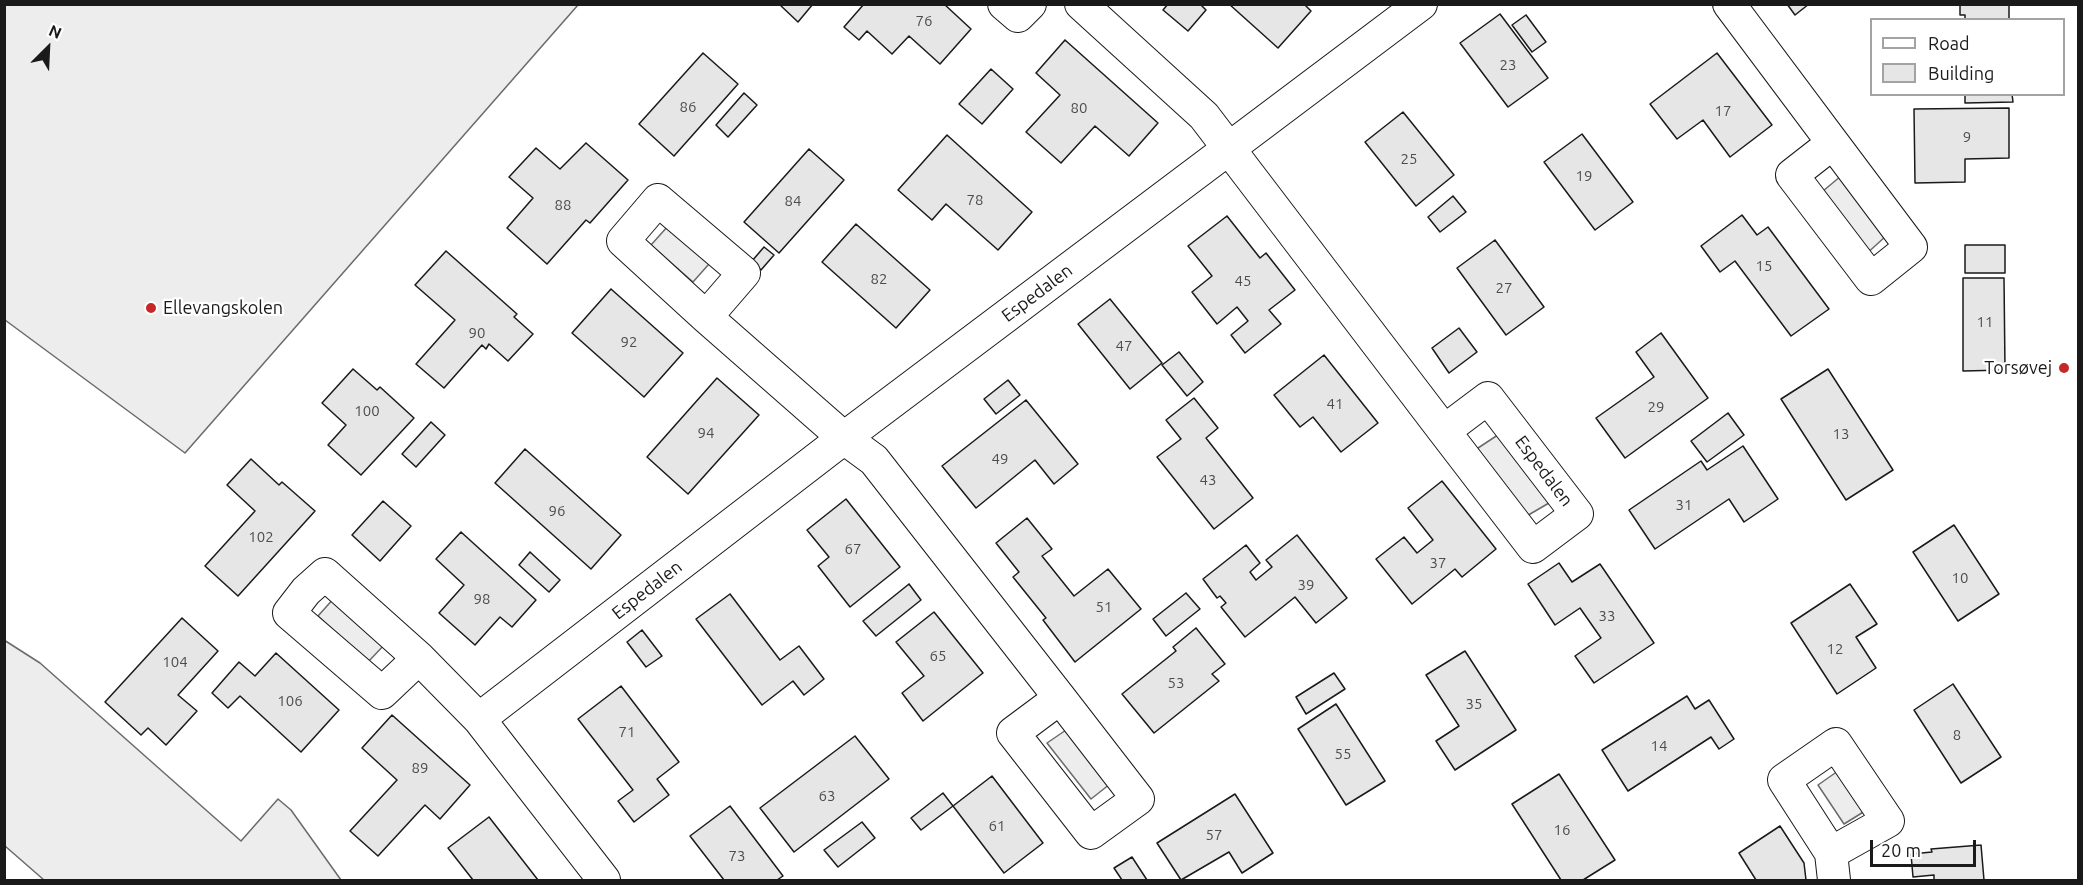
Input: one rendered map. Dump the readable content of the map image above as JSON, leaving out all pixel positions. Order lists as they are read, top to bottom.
{
  "streets": {
    "street": ["Espedalen"]
  },
  "places": ["Ellevangskolen", "Torsøvej"],
  "house_numbers": [
    "76",
    "23",
    "86",
    "80",
    "17",
    "9",
    "25",
    "19",
    "78",
    "84",
    "88",
    "15",
    "82",
    "45",
    "27",
    "11",
    "90",
    "92",
    "47",
    "41",
    "29",
    "100",
    "94",
    "13",
    "49",
    "43",
    "31",
    "96",
    "102",
    "67",
    "37",
    "10",
    "39",
    "98",
    "51",
    "33",
    "12",
    "65",
    "104",
    "53",
    "106",
    "35",
    "71",
    "8",
    "14",
    "55",
    "89",
    "63",
    "61",
    "16",
    "57",
    "73"
  ],
  "legend": ["Road", "Building"],
  "scale_bar": "20 m",
  "north": "top right"
}
